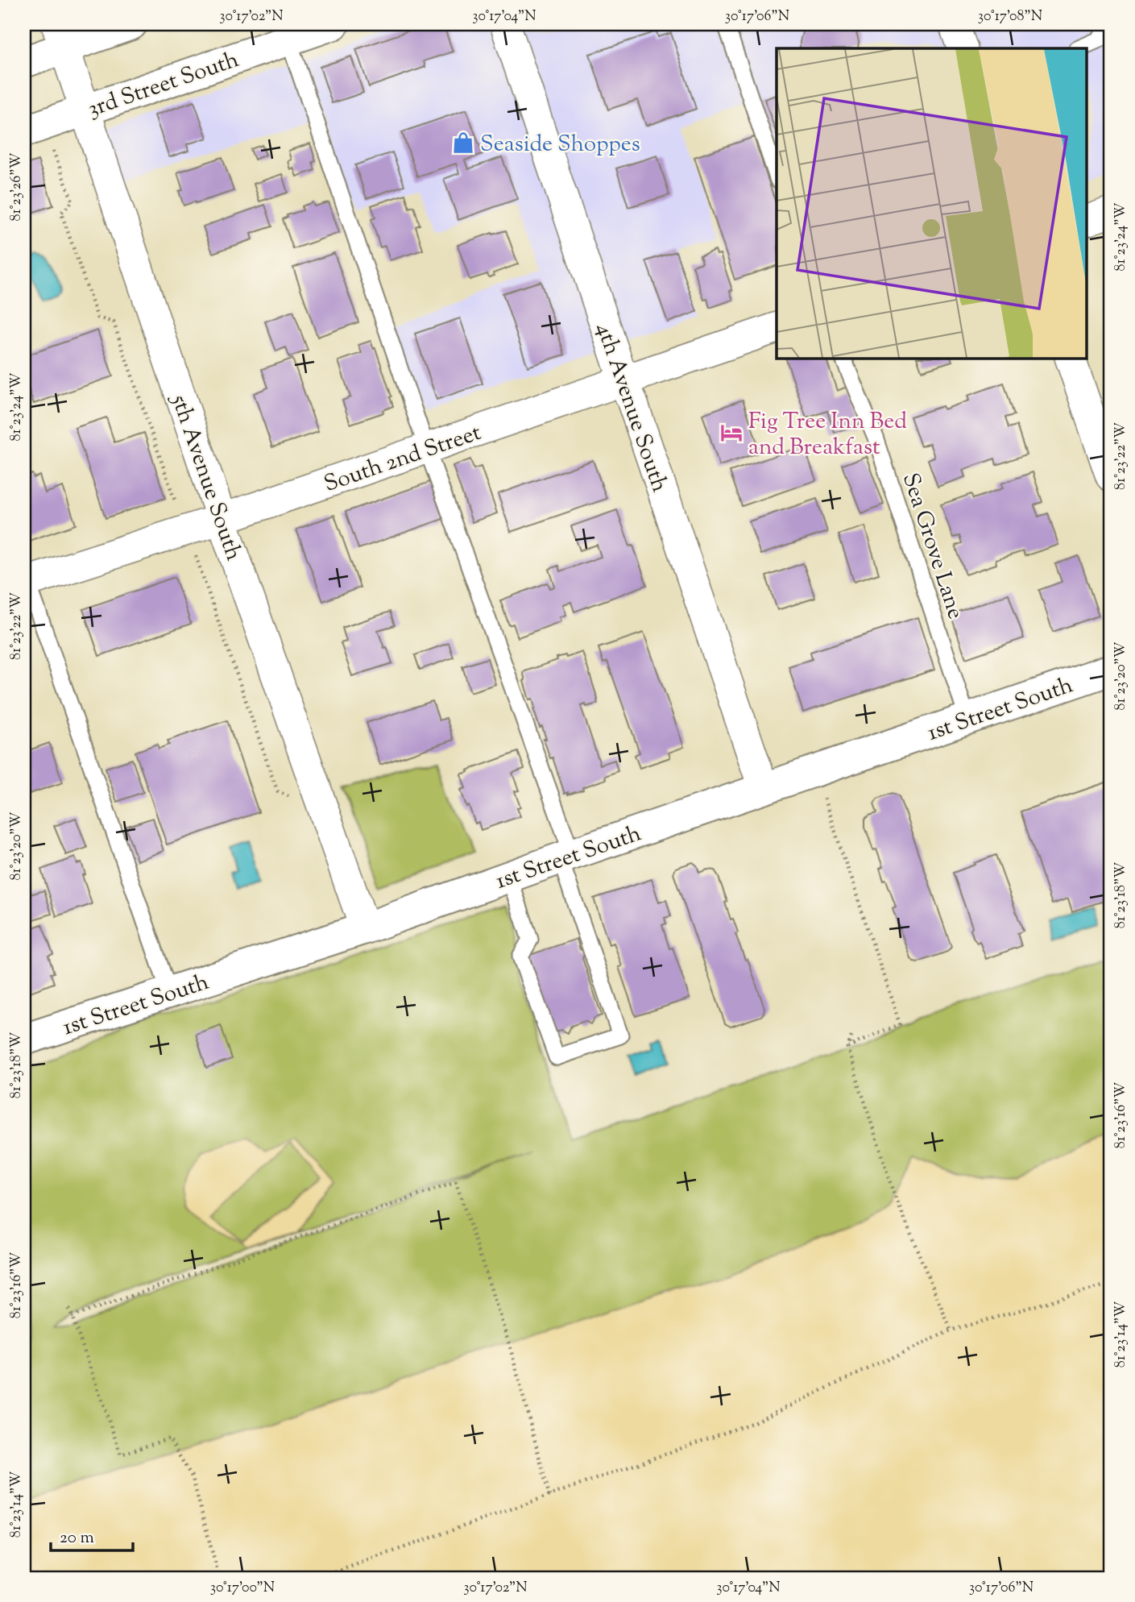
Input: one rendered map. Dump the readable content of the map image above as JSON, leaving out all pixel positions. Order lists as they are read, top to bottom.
{
  "streets": {
    "street": [
      "3rd Street South",
      "4th Avenue South",
      "South 2nd Street",
      "5th Avenue South",
      "1st Street South"
    ],
    "lane": ["Sea Grove Lane"]
  },
  "crossings": [
    ["3rd Street South", "5th Avenue South"],
    ["4th Avenue South", "South 2nd Street"],
    ["4th Avenue South", "1st Street South"],
    ["South 2nd Street", "5th Avenue South"],
    ["5th Avenue South", "1st Street South"],
    ["Sea Grove Lane", "1st Street South"]
  ],
  "places": {
    "shop": ["Seaside Shoppes"],
    "hotel": ["Fig Tree Inn Bed and Breakfast"]
  },
  "scale_bar": "20 m",
  "coordinates": [
    "30°17'02\"N",
    "30°17'04\"N",
    "30°17'06\"N",
    "30°17'08\"N",
    "81°23'26\"W",
    "81°23'24\"W",
    "81°23'22\"W",
    "81°23'20\"W",
    "81°23'18\"W",
    "81°23'16\"W",
    "81°23'14\"W",
    "30°17'00\"N"
  ]
}
